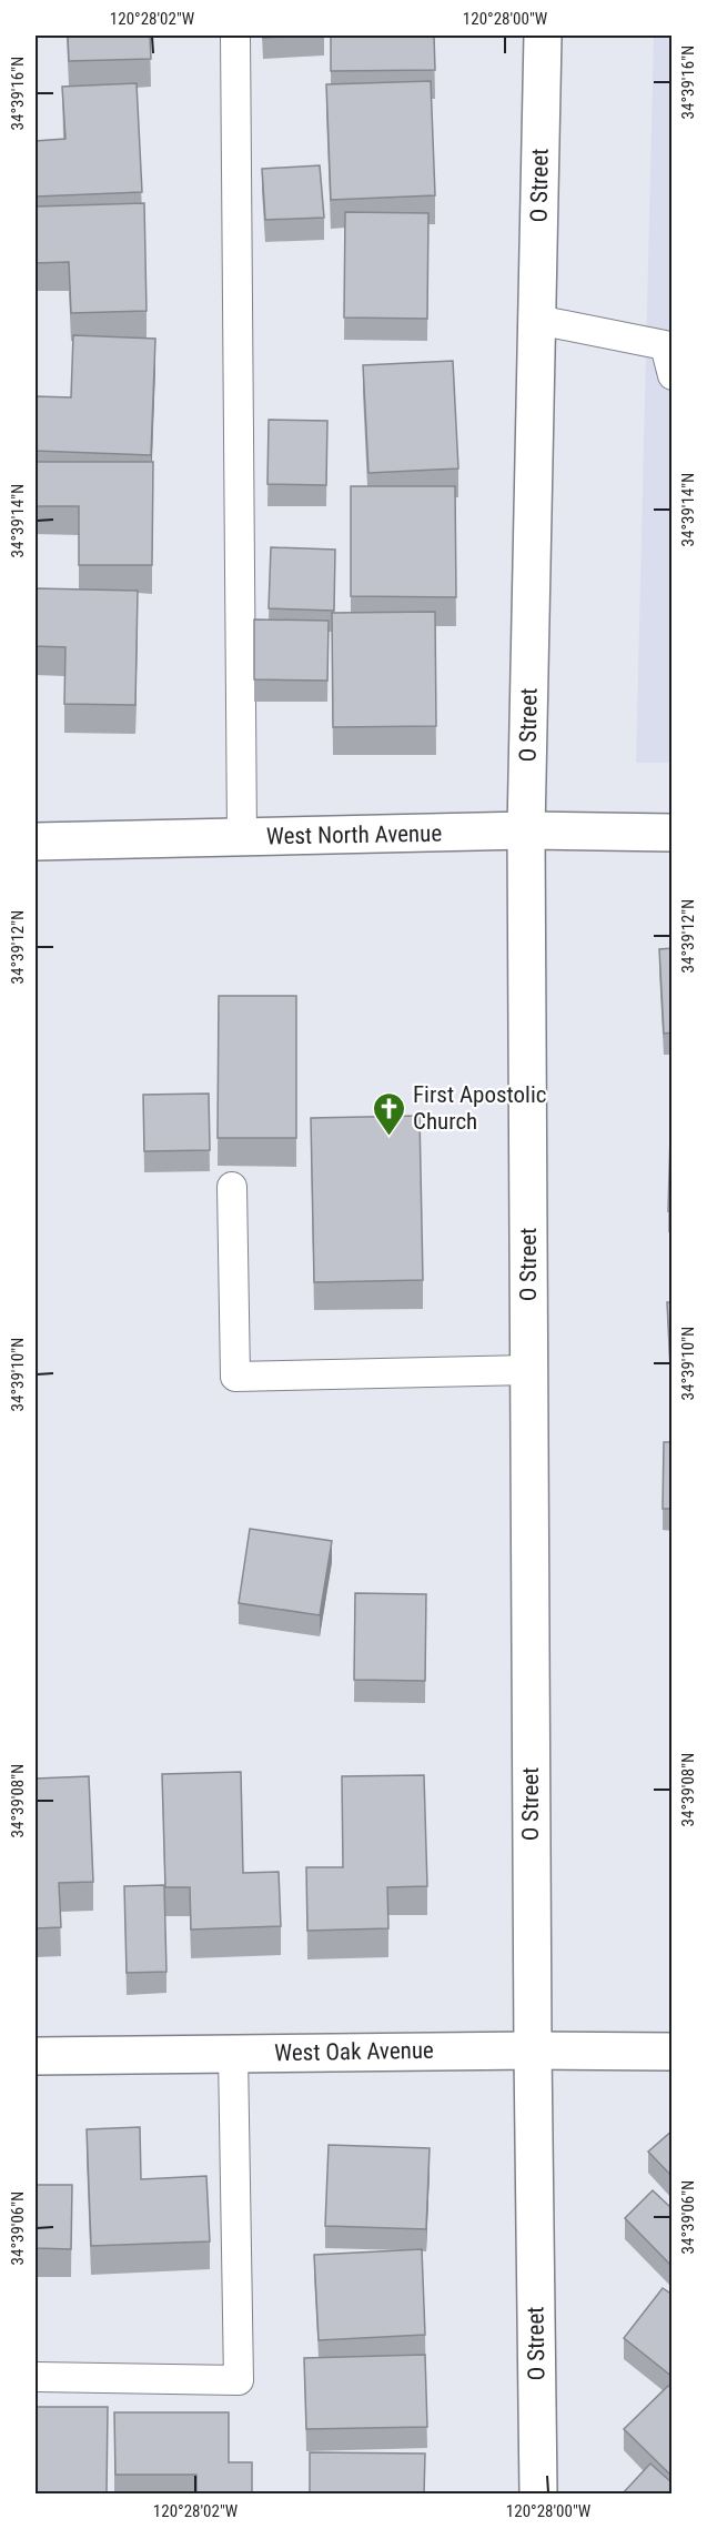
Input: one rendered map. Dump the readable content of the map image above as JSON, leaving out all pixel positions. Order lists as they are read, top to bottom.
{
  "streets": {
    "street": ["O Street", "West North Avenue", "West Oak Avenue"]
  },
  "crossings": [
    ["O Street", "West North Avenue"],
    ["O Street", "West Oak Avenue"]
  ],
  "places": {
    "church": ["First Apostolic Church"]
  },
  "coordinates": [
    "120°28'02\"W",
    "120°28'00\"W",
    "34°39'16\"N",
    "34°39'14\"N",
    "34°39'12\"N",
    "34°39'10\"N",
    "34°39'08\"N",
    "34°39'06\"N"
  ]
}
